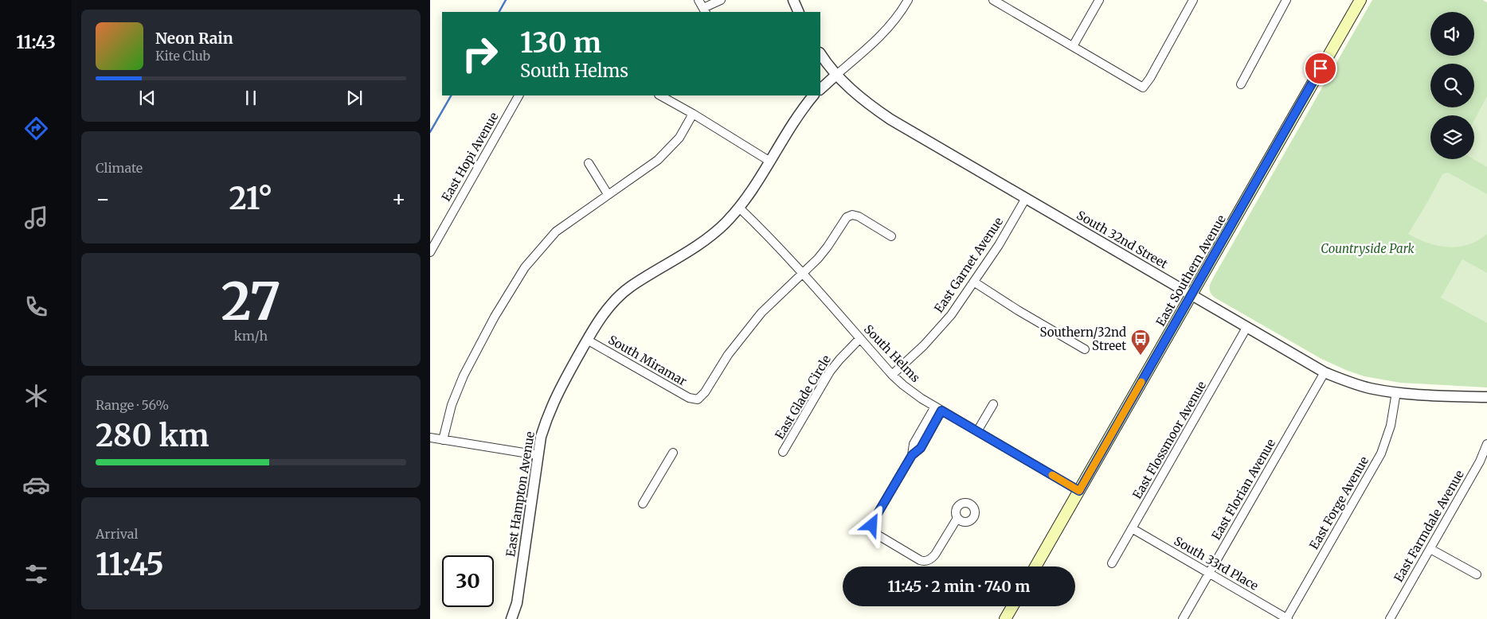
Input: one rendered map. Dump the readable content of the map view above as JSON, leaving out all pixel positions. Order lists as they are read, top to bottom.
{
  "streets": {
    "main road": ["East Southern Avenue"],
    "street": [
      "East Hopi Avenue",
      "South 32nd Street",
      "East Garnet Avenue",
      "South Helms",
      "South Miramar",
      "East Glade Circle",
      "East Flossmoor Avenue",
      "East Florian Avenue",
      "East Hampton Avenue",
      "East Forge Avenue",
      "East Farmdale Avenue",
      "South 33rd Place"
    ]
  },
  "crossings": [
    ["South 32nd Street", "East Garnet Avenue"],
    ["South 32nd Street", "East Southern Avenue"],
    ["South 32nd Street", "East Flossmoor Avenue"],
    ["South 32nd Street", "East Florian Avenue"],
    ["South 32nd Street", "East Forge Avenue"],
    ["East Garnet Avenue", "South Helms"],
    ["East Southern Avenue", "South Helms"],
    ["South Helms", "South Miramar"],
    ["South Helms", "East Glade Circle"],
    ["South Helms", "East Hampton Avenue"],
    ["South Miramar", "East Hampton Avenue"],
    ["East Flossmoor Avenue", "South 33rd Place"],
    ["East Florian Avenue", "South 33rd Place"],
    ["East Forge Avenue", "South 33rd Place"]
  ],
  "parks": ["Countryside Park"],
  "places": {
    "bus stop": ["Southern/32nd Street"]
  },
  "page": {
    "tabs": "11:43",
    "turn": ["130 m", "South Helms"],
    "song": ["Neon Rain", "Kite Club"],
    "tile": [
      "Climate",
      ["27", "km/h"],
      ["Range · 56%", "280 km"],
      ["Arrival", "11:45"]
    ],
    "heat": ["−", "21°", "+"],
    "limit": "30",
    "trip": "11:45 · 2 min · 740 m"
  }
}
